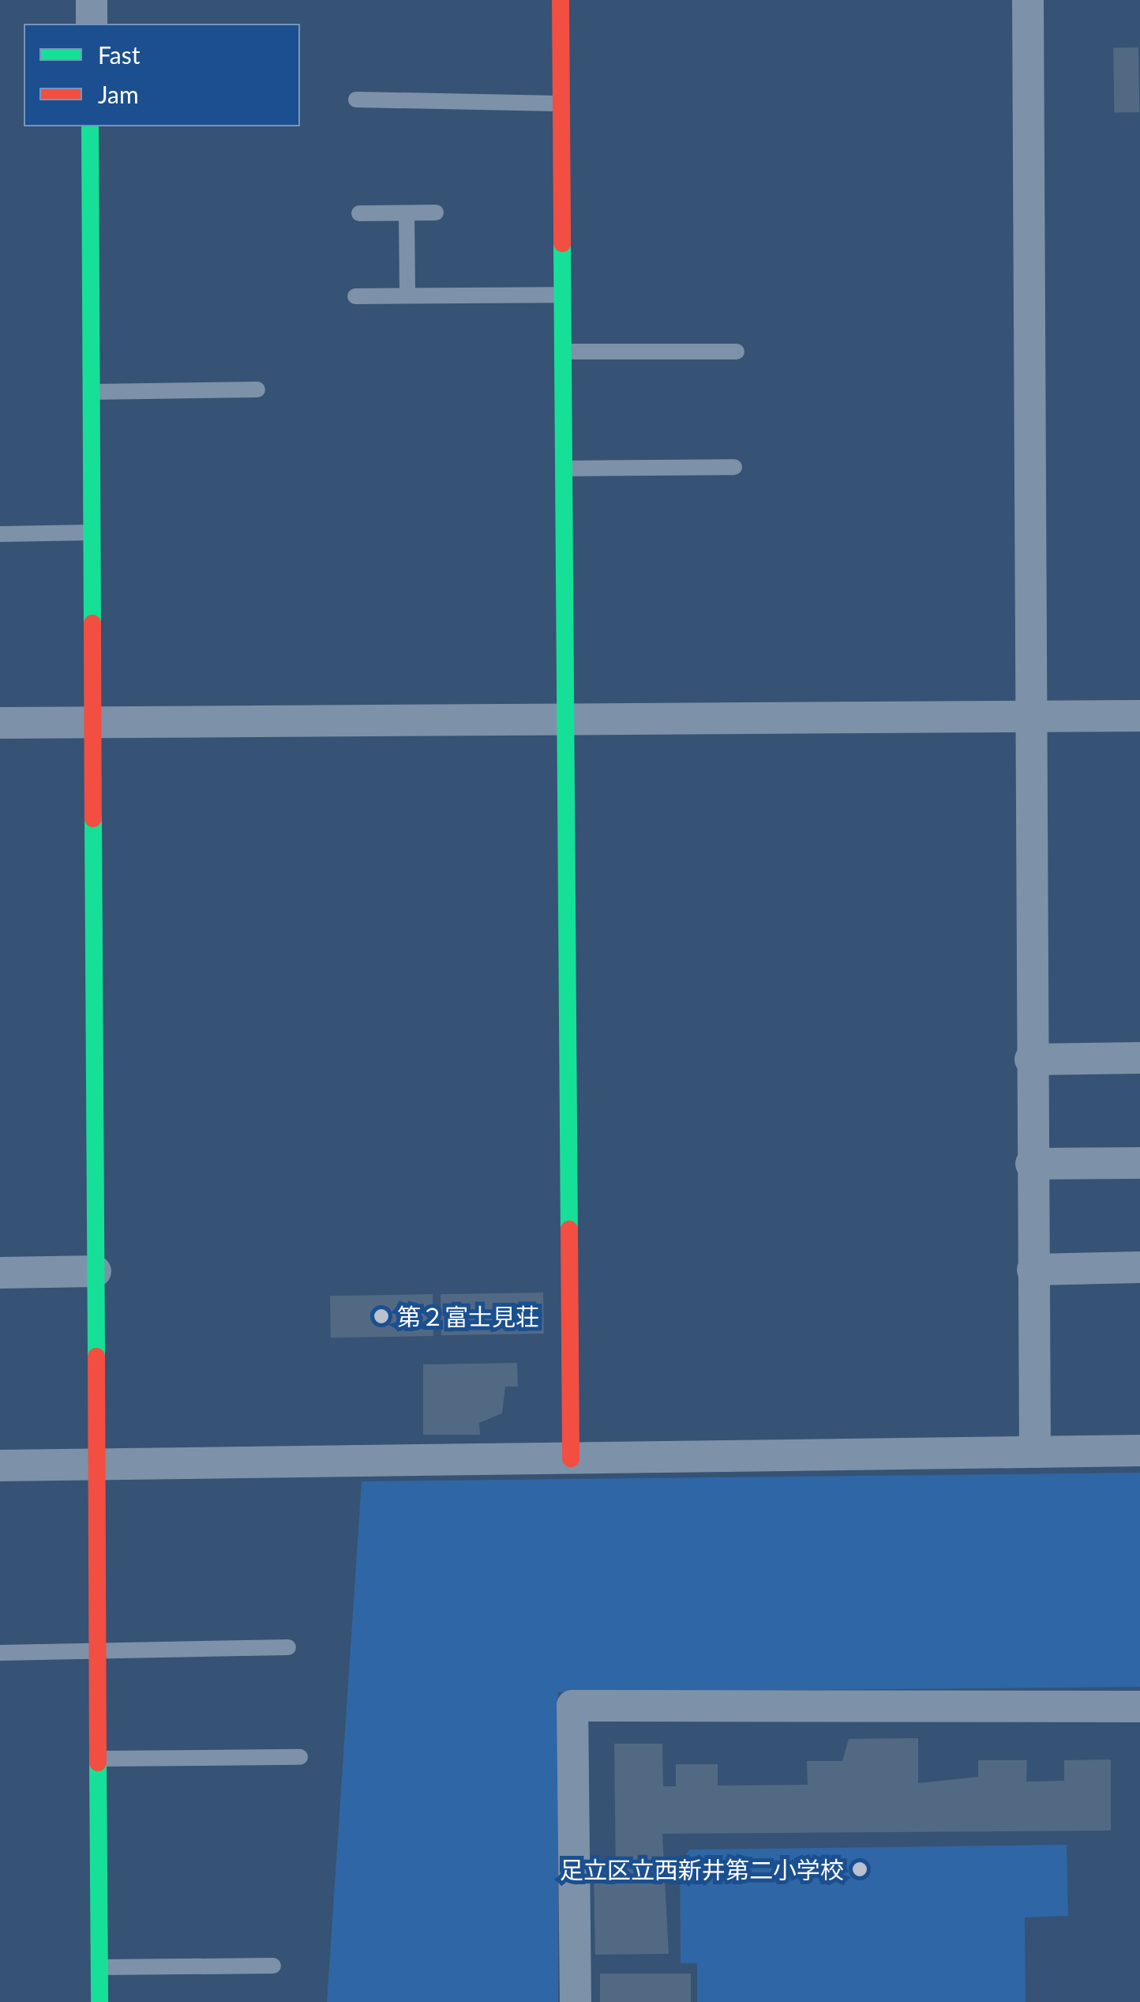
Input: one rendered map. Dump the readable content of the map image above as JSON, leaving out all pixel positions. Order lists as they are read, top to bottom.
{
  "places": ["第２富士見荘", "足立区立西新井第二小学校"],
  "legend": ["Fast", "Jam"]
}
